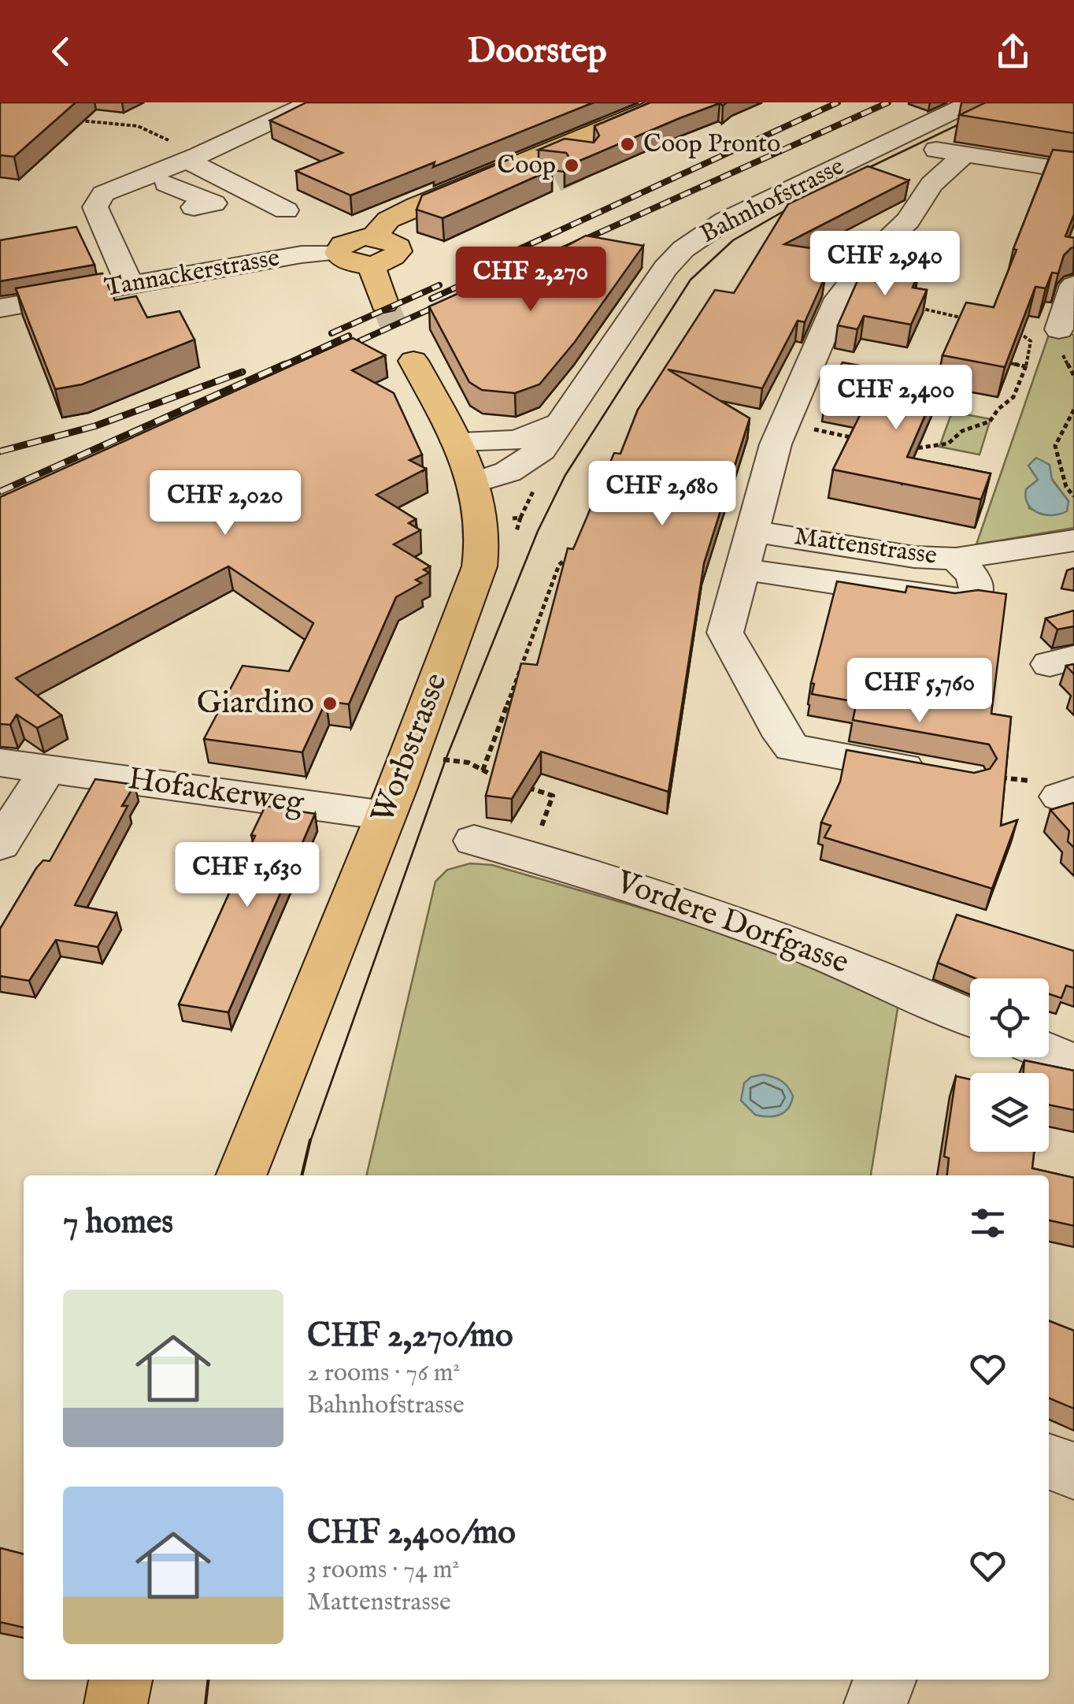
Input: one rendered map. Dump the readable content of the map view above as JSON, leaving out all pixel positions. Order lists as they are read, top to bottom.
{
  "streets": {
    "main road": ["Worbstrasse"],
    "street": [
      "Bahnhofstrasse",
      "Tannackerstrasse",
      "Mattenstrasse",
      "Hofackerweg",
      "Vordere Dorfgasse"
    ]
  },
  "crossings": [
    ["Bahnhofstrasse", "Worbstrasse"],
    ["Worbstrasse", "Hofackerweg"]
  ],
  "places": ["Coop Pronto", "Coop", "Giardino"],
  "page": {
    "header": "Doorstep",
    "price": [
      "CHF 2,940",
      "CHF 2,270",
      "CHF 2,400",
      "CHF 2,680",
      "CHF 2,020",
      "CHF 5,760",
      "CHF 1,630"
    ],
    "heading": "7 homes",
    "list": [
      {
        "name": "CHF 2,270/mo",
        "note": "2 rooms · 76 m² · Bahnhofstrasse"
      },
      {
        "name": "CHF 2,400/mo",
        "note": "3 rooms · 74 m² · Mattenstrasse"
      }
    ]
  }
}
